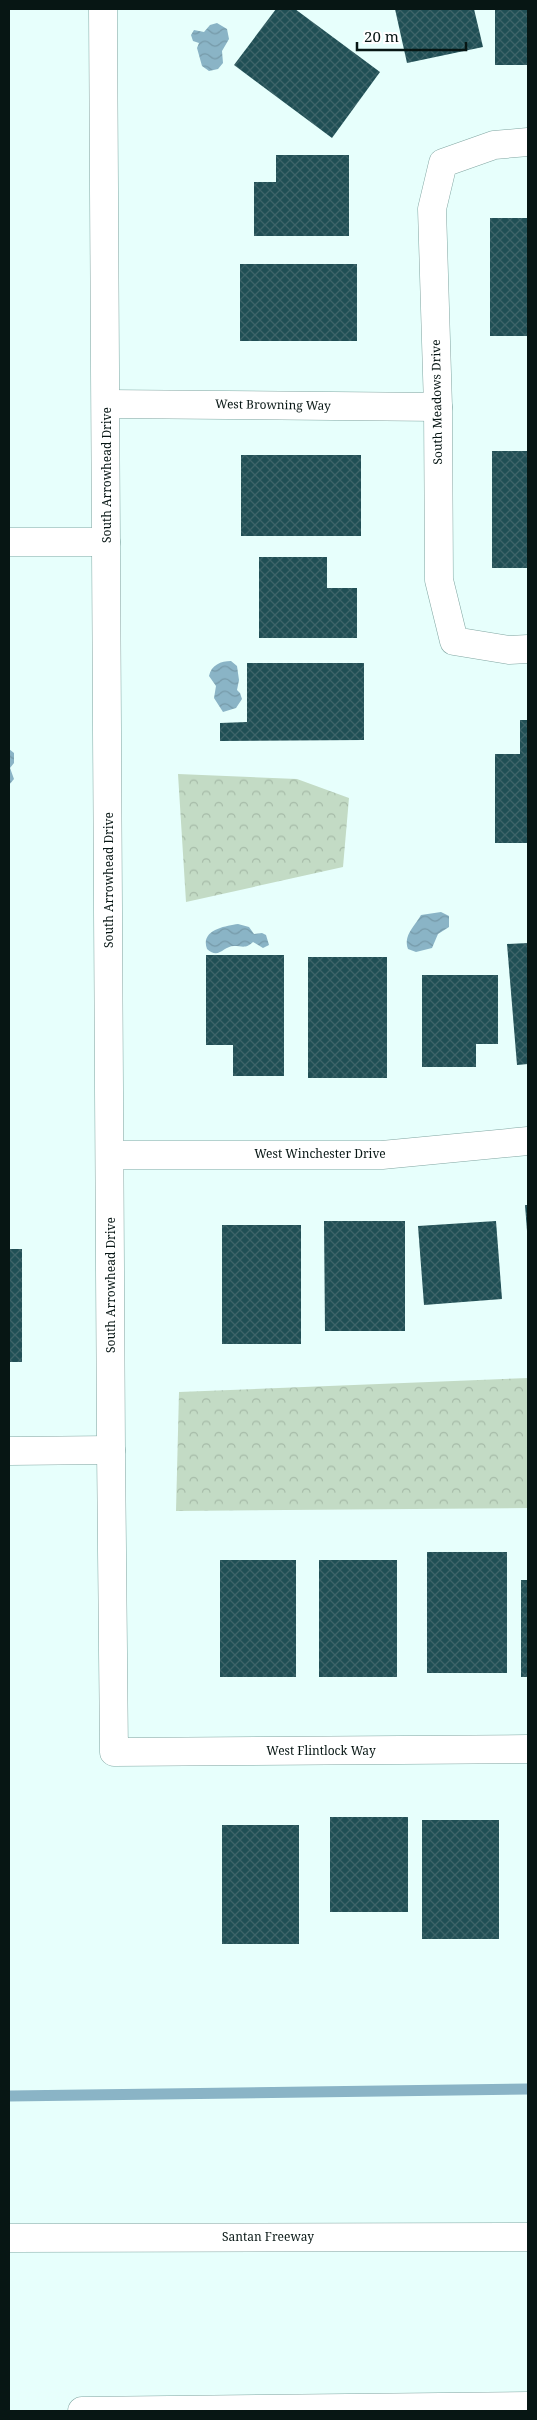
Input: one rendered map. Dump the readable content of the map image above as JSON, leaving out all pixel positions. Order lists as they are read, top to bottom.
{
  "streets": {
    "main road": [
      "South Meadows Drive",
      "West Browning Way",
      "South Arrowhead Drive",
      "West Winchester Drive",
      "West Flintlock Way",
      "Santan Freeway"
    ]
  },
  "crossings": [
    ["South Meadows Drive", "West Browning Way"],
    ["West Browning Way", "South Arrowhead Drive"],
    ["South Arrowhead Drive", "West Winchester Drive"],
    ["South Arrowhead Drive", "West Flintlock Way"]
  ],
  "scale_bar": "20 m"
}
